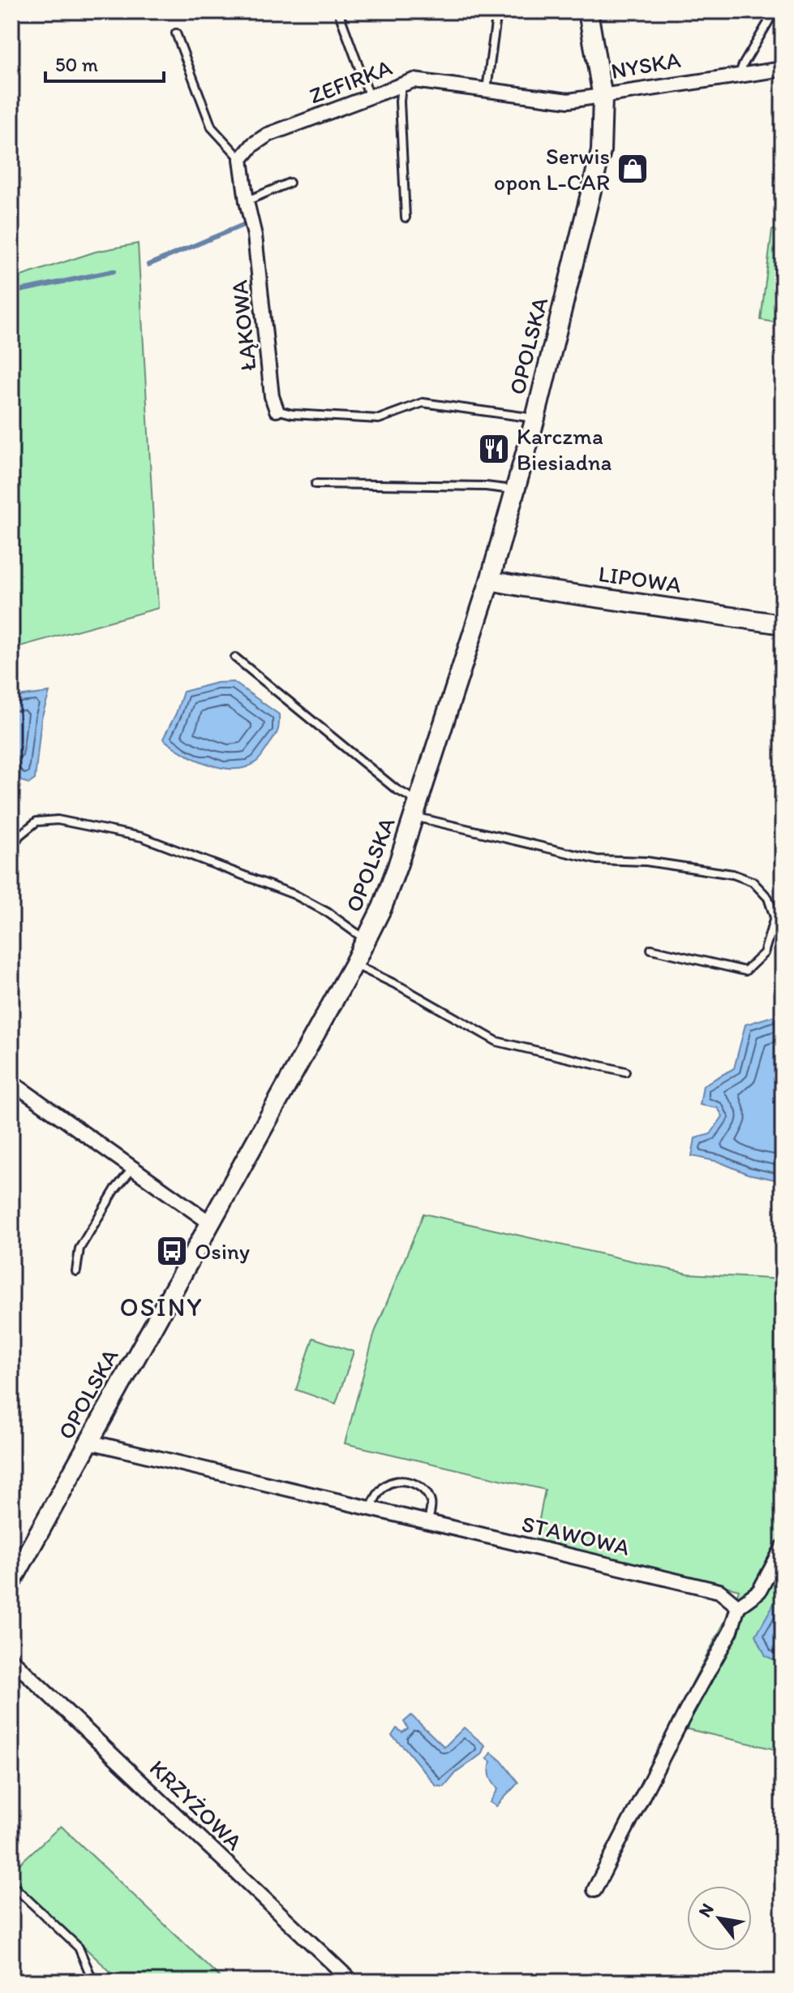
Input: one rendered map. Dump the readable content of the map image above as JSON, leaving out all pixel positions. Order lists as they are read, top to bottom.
{
  "streets": {
    "street": [
      "NYSKA",
      "ZEFIRKA",
      "ŁĄKOWA",
      "OPOLSKA",
      "LIPOWA",
      "STAWOWA",
      "KRZYŻOWA"
    ]
  },
  "crossings": [
    ["NYSKA", "ZEFIRKA"],
    ["NYSKA", "OPOLSKA"],
    ["ZEFIRKA", "OPOLSKA"],
    ["OPOLSKA", "LIPOWA"],
    ["OPOLSKA", "STAWOWA"]
  ],
  "districts": ["OSINY"],
  "places": {
    "shop": ["Serwis opon L-CAR"],
    "restaurant": ["Karczma Biesiadna"],
    "bus stop": ["Osiny"]
  },
  "scale_bar": "50 m",
  "north": "top left"
}
